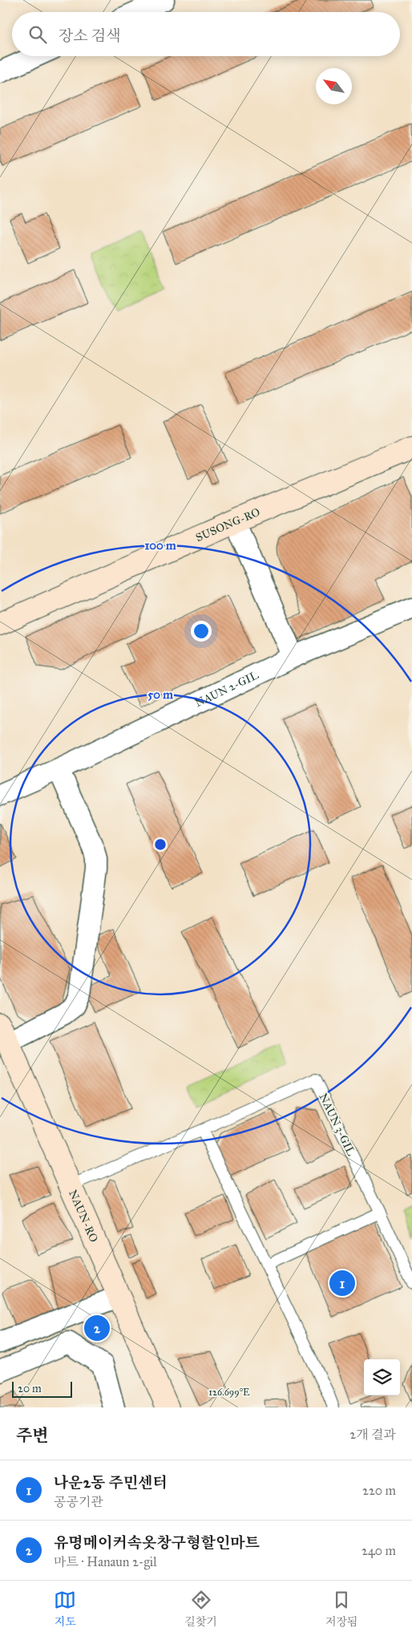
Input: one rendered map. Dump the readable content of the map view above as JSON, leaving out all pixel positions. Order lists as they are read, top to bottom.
{
  "streets": {
    "street": ["SUSONG-RO", "NAUN 2-GIL", "NAUN-RO"],
    "lane": ["NAUN 3-GIL"]
  },
  "crossings": [
    ["NAUN 3-GIL", "NAUN-RO"]
  ],
  "scale_bar": "20 m",
  "north": "top left",
  "page": {
    "search": "장소 검색",
    "pins": ["1", "2"],
    "scale": "20 m",
    "heading": ["주변", "2개 결과"],
    "list": [
      {
        "mark": "1",
        "name": "나운2동 주민센터",
        "note": "공공기관",
        "value": "220 m"
      },
      {
        "mark": "2",
        "name": "유명메이커속옷창구형할인마트",
        "note": "마트 · Hanaun 2-gil",
        "value": "240 m"
      }
    ],
    "nav": ["지도", "길찾기", "저장됨"]
  },
  "coordinates": ["126.699°E"],
  "rings": ["100 m", "50 m"]
}
